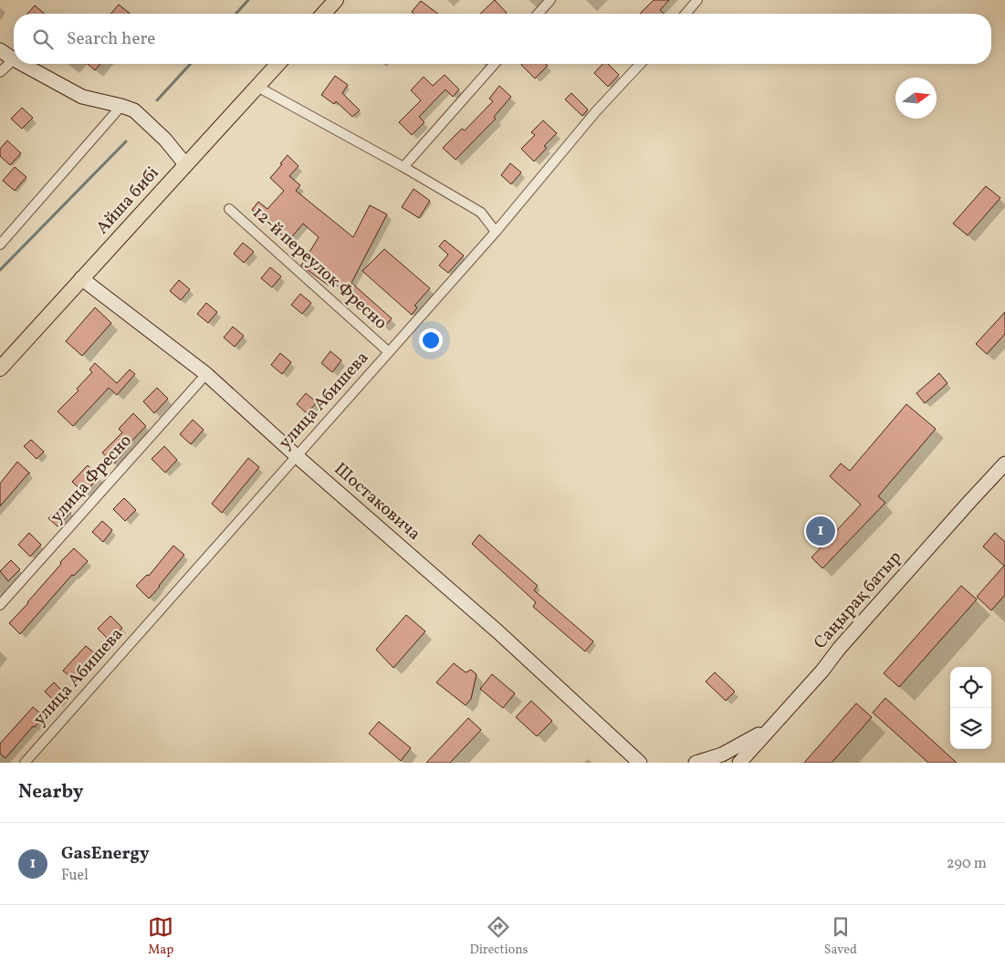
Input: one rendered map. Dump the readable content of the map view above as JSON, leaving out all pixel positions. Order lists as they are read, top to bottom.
{
  "streets": {
    "main road": ["Айша бибі"],
    "street": [
      "12-й переулок Фресно",
      "улица Абишева",
      "улица Фресно",
      "Шостаковича",
      "Саңырақ батыр"
    ]
  },
  "crossings": [
    ["Айша бибі", "Шостаковича"],
    ["12-й переулок Фресно", "улица Абишева"],
    ["улица Абишева", "Шостаковича"],
    ["улица Фресно", "Шостаковича"]
  ],
  "north": "right",
  "page": {
    "search": "Search here",
    "pins": "1",
    "heading": "Nearby",
    "list": [
      {
        "mark": "1",
        "name": "GasEnergy",
        "note": "Fuel",
        "value": "290 m"
      }
    ],
    "nav": ["Map", "Directions", "Saved"]
  }
}
